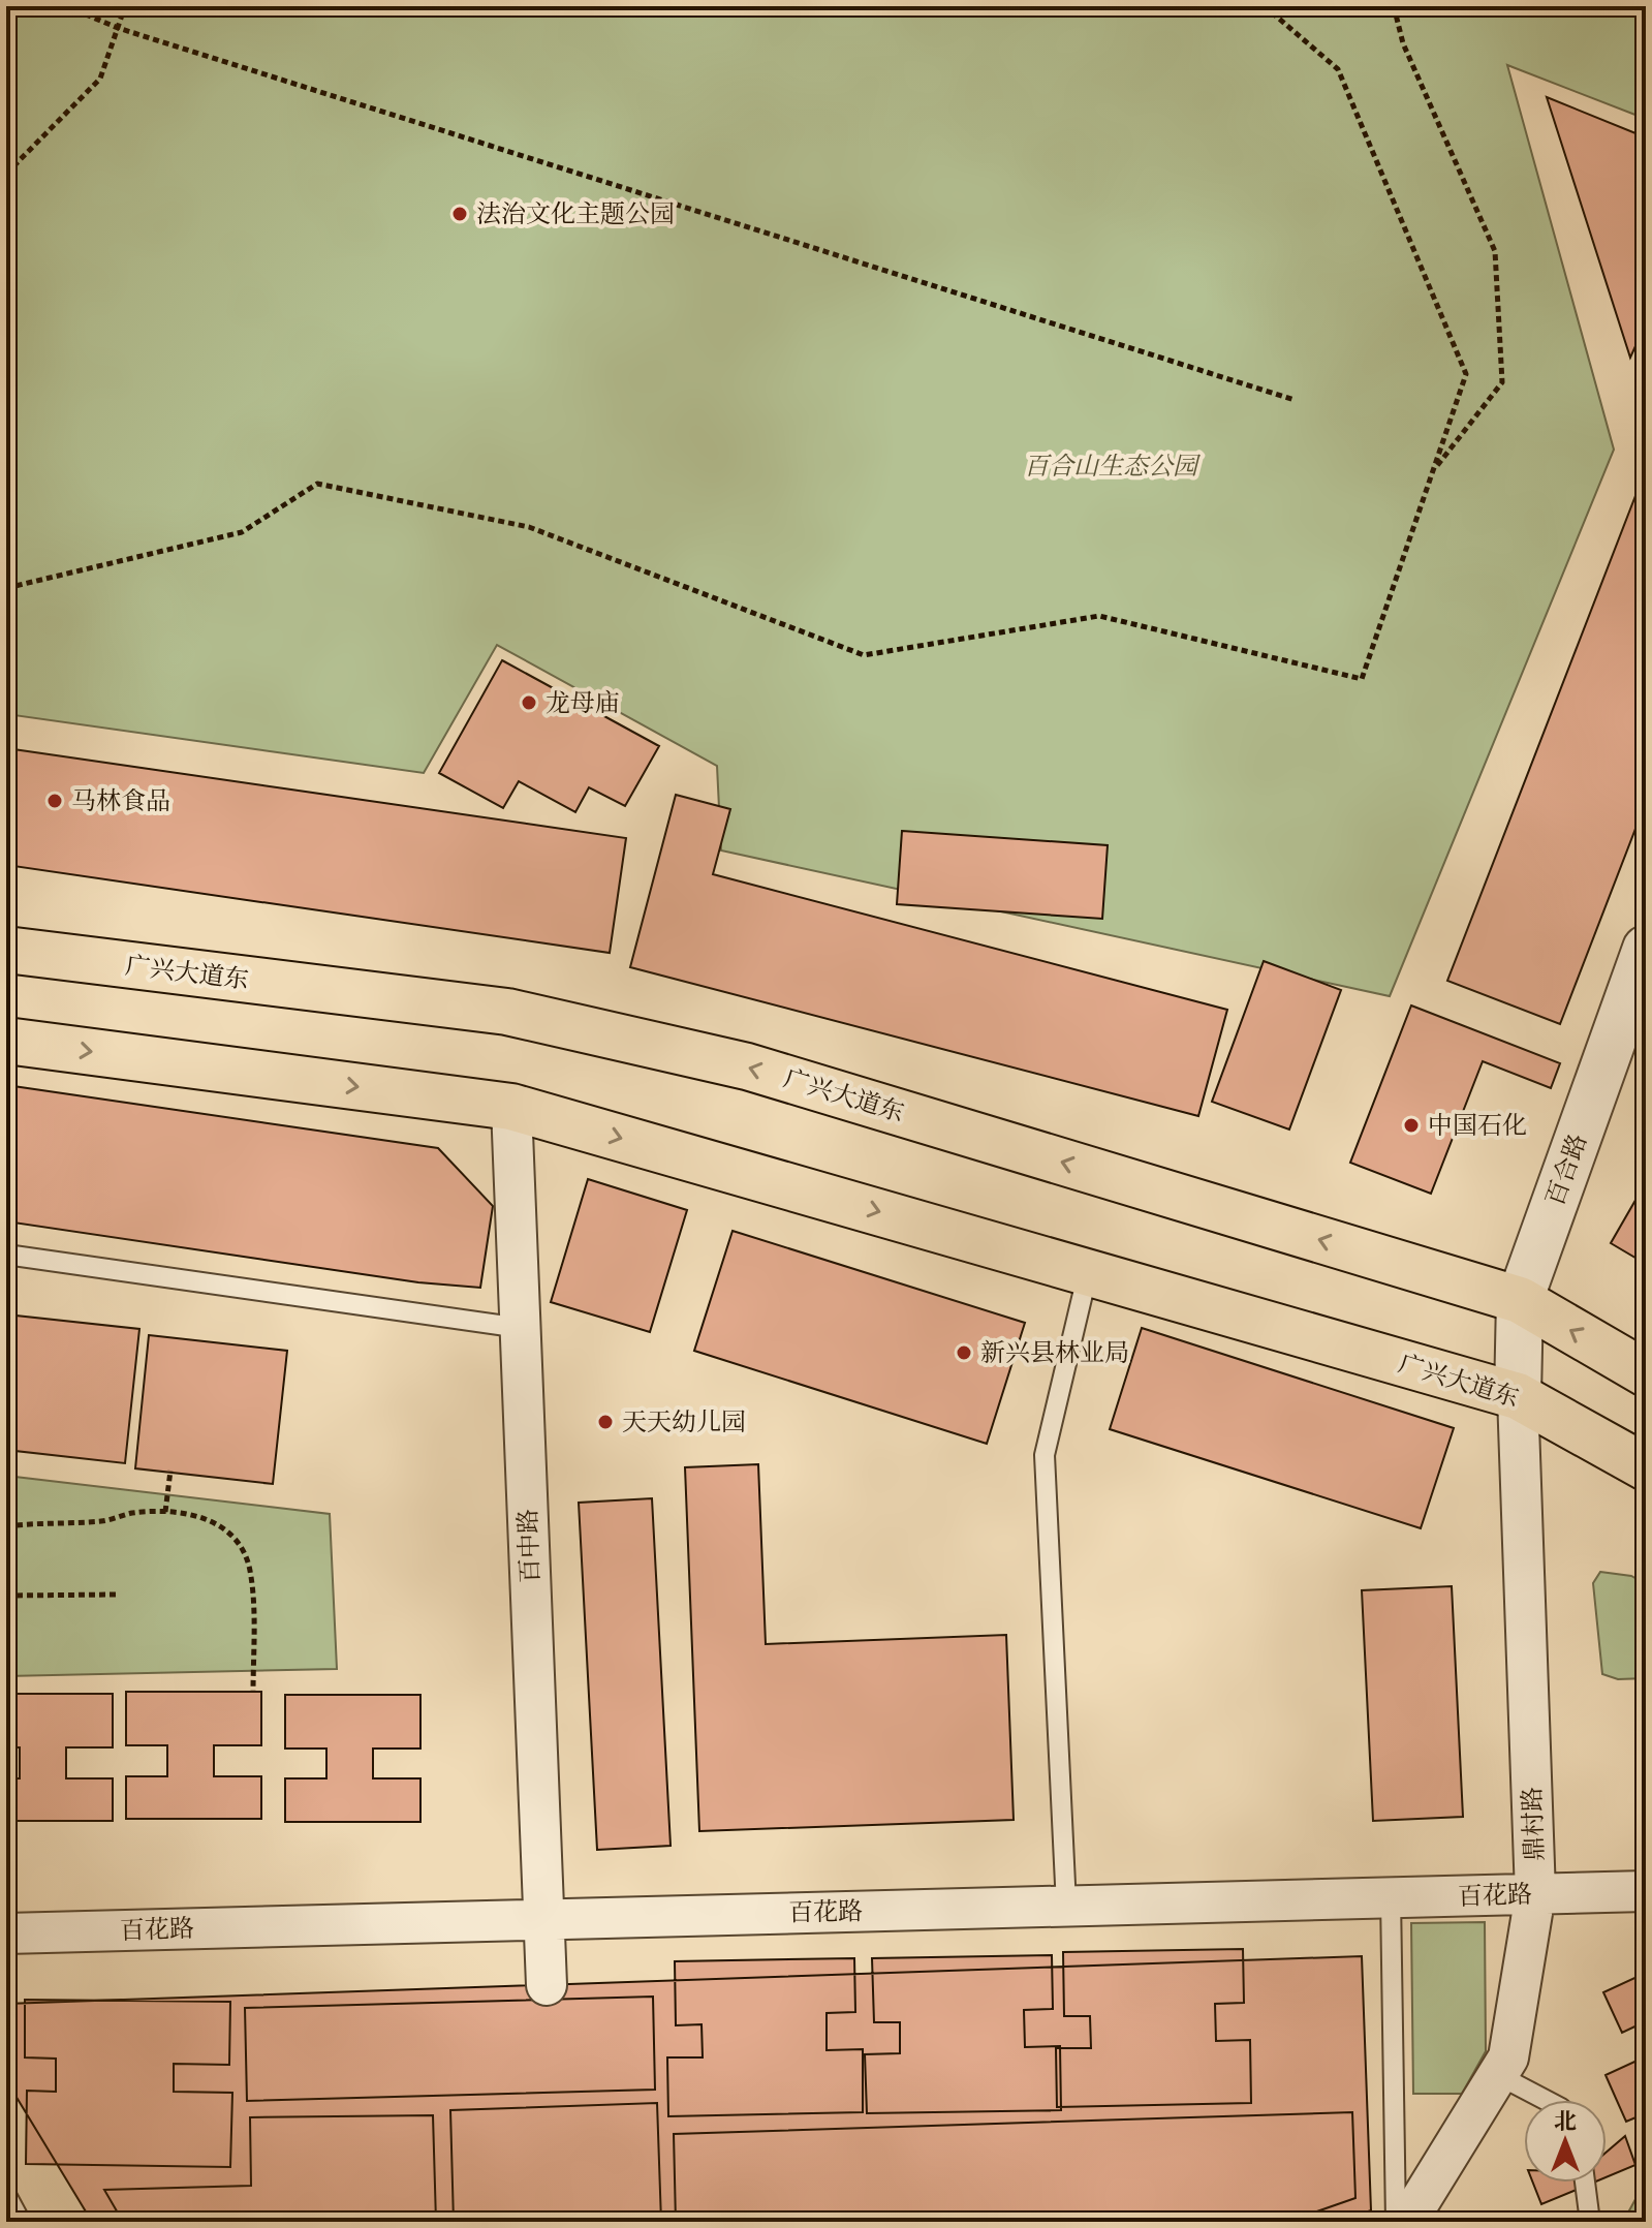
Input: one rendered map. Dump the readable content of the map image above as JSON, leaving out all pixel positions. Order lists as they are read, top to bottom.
{
  "streets": {
    "highway": ["广兴大道东"],
    "street": [
      "百合路",
      "百中路",
      "鼎村路",
      "百花路"
    ]
  },
  "crossings": [
    ["广兴大道东", "百合路"],
    ["广兴大道东", "百中路"],
    ["广兴大道东", "鼎村路"],
    ["百合路", "鼎村路"],
    ["百中路", "百花路"],
    ["鼎村路", "百花路"]
  ],
  "parks": ["百合山生态公园"],
  "places": [
    "法治文化主题公园",
    "龙母庙",
    "马林食品",
    "中国石化",
    "新兴县林业局",
    "天天幼儿园"
  ],
  "north": "top"
}
